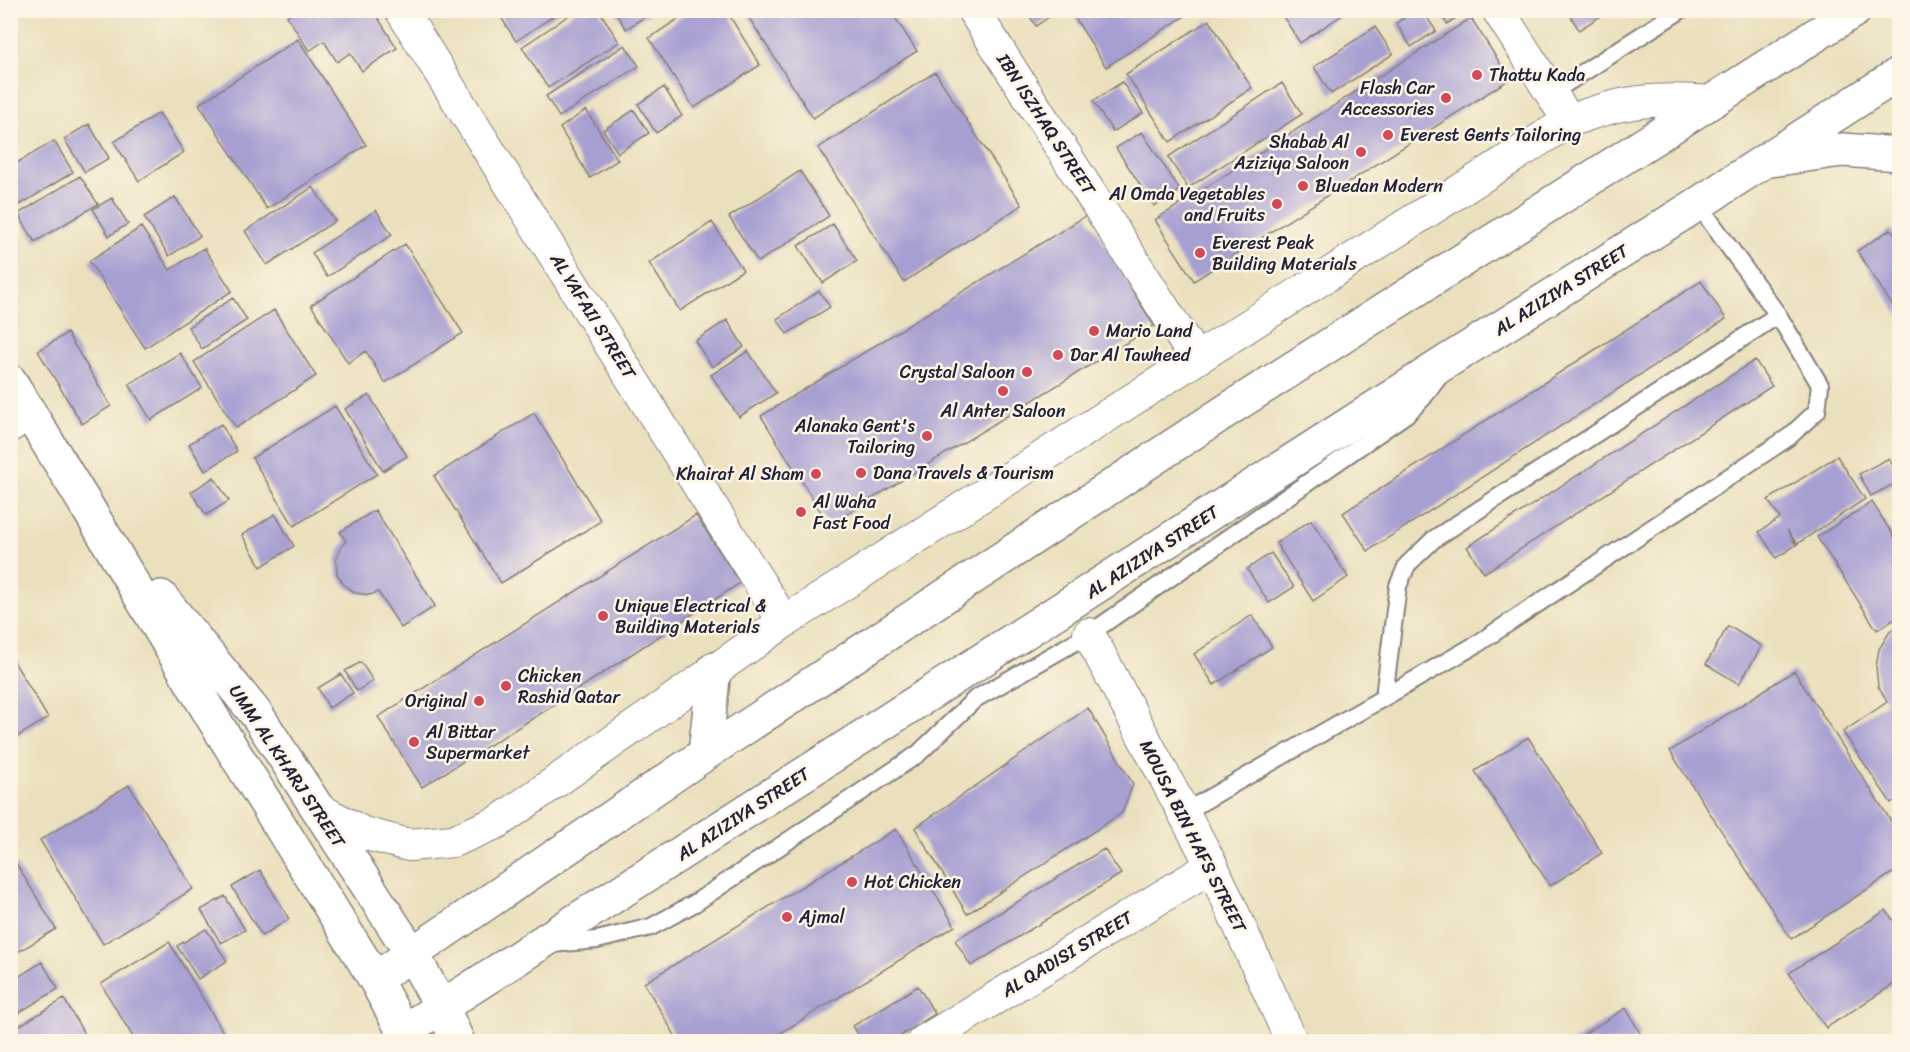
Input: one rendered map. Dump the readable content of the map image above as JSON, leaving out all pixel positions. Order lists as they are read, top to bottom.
{
  "streets": {
    "main road": ["AL AZIZIYA STREET", "UMM AL KHARJ STREET"],
    "street": [
      "IBN ISZHAQ STREET",
      "AL YAFAII STREET",
      "MOUSA BIN HAFS STREET",
      "AL QADISI STREET"
    ]
  },
  "crossings": [
    ["AL AZIZIYA STREET", "UMM AL KHARJ STREET"],
    ["MOUSA BIN HAFS STREET", "AL QADISI STREET"]
  ],
  "places": [
    "Thattu Kada",
    "Flash Car Accessories",
    "Everest Gents Tailoring",
    "Shabab Al Aziziya Saloon",
    "Bluedan Modern",
    "Al Omda Vegetables and Fruits",
    "Everest Peak Building Materials",
    "Mario Land",
    "Dar Al Tawheed",
    "Crystal Saloon",
    "Al Anter Saloon",
    "Alanaka Gent's Tailoring",
    "Dana Travels & Tourism",
    "Khairat Al Sham",
    "Al Waha Fast Food",
    "Unique Electrical & Building Materials",
    "Chicken Rashid Qatar",
    "Original",
    "Al Bittar Supermarket",
    "Hot Chicken",
    "Ajmal"
  ]
}
